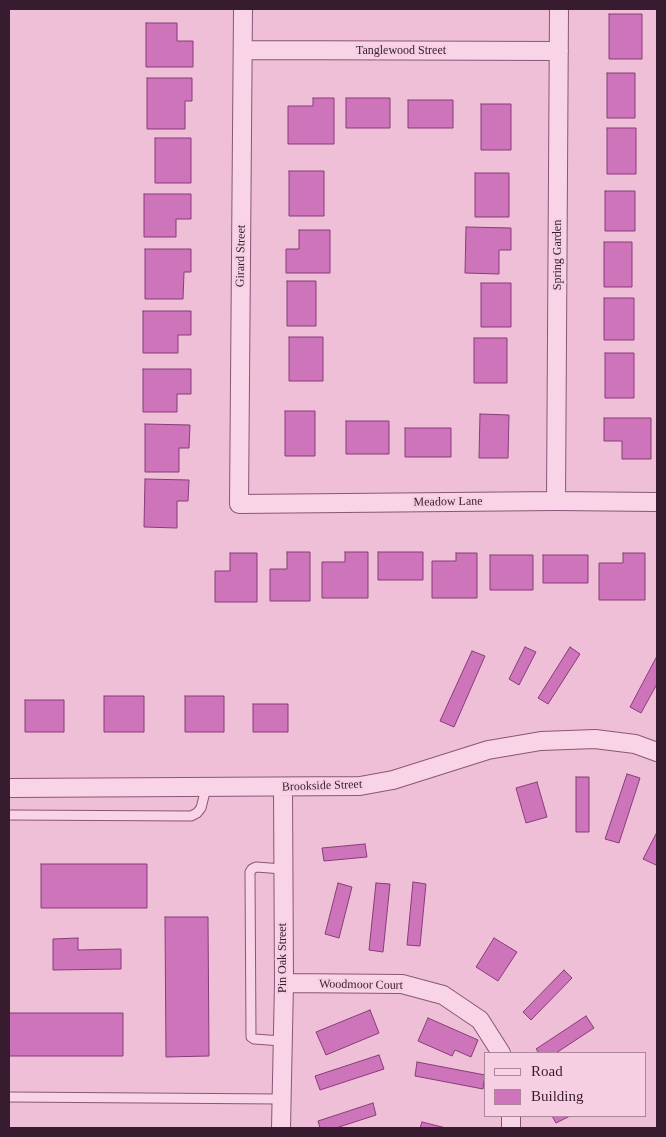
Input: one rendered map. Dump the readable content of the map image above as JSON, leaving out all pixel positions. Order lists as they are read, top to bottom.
{
  "streets": {
    "street": [
      "Tanglewood Street",
      "Spring Garden",
      "Girard Street",
      "Meadow Lane",
      "Brookside Street",
      "Pin Oak Street",
      "Woodmoor Court"
    ]
  },
  "crossings": [
    ["Tanglewood Street", "Spring Garden"],
    ["Tanglewood Street", "Girard Street"],
    ["Spring Garden", "Meadow Lane"],
    ["Girard Street", "Meadow Lane"],
    ["Brookside Street", "Pin Oak Street"],
    ["Pin Oak Street", "Woodmoor Court"]
  ],
  "legend": ["Road", "Building"]
}
